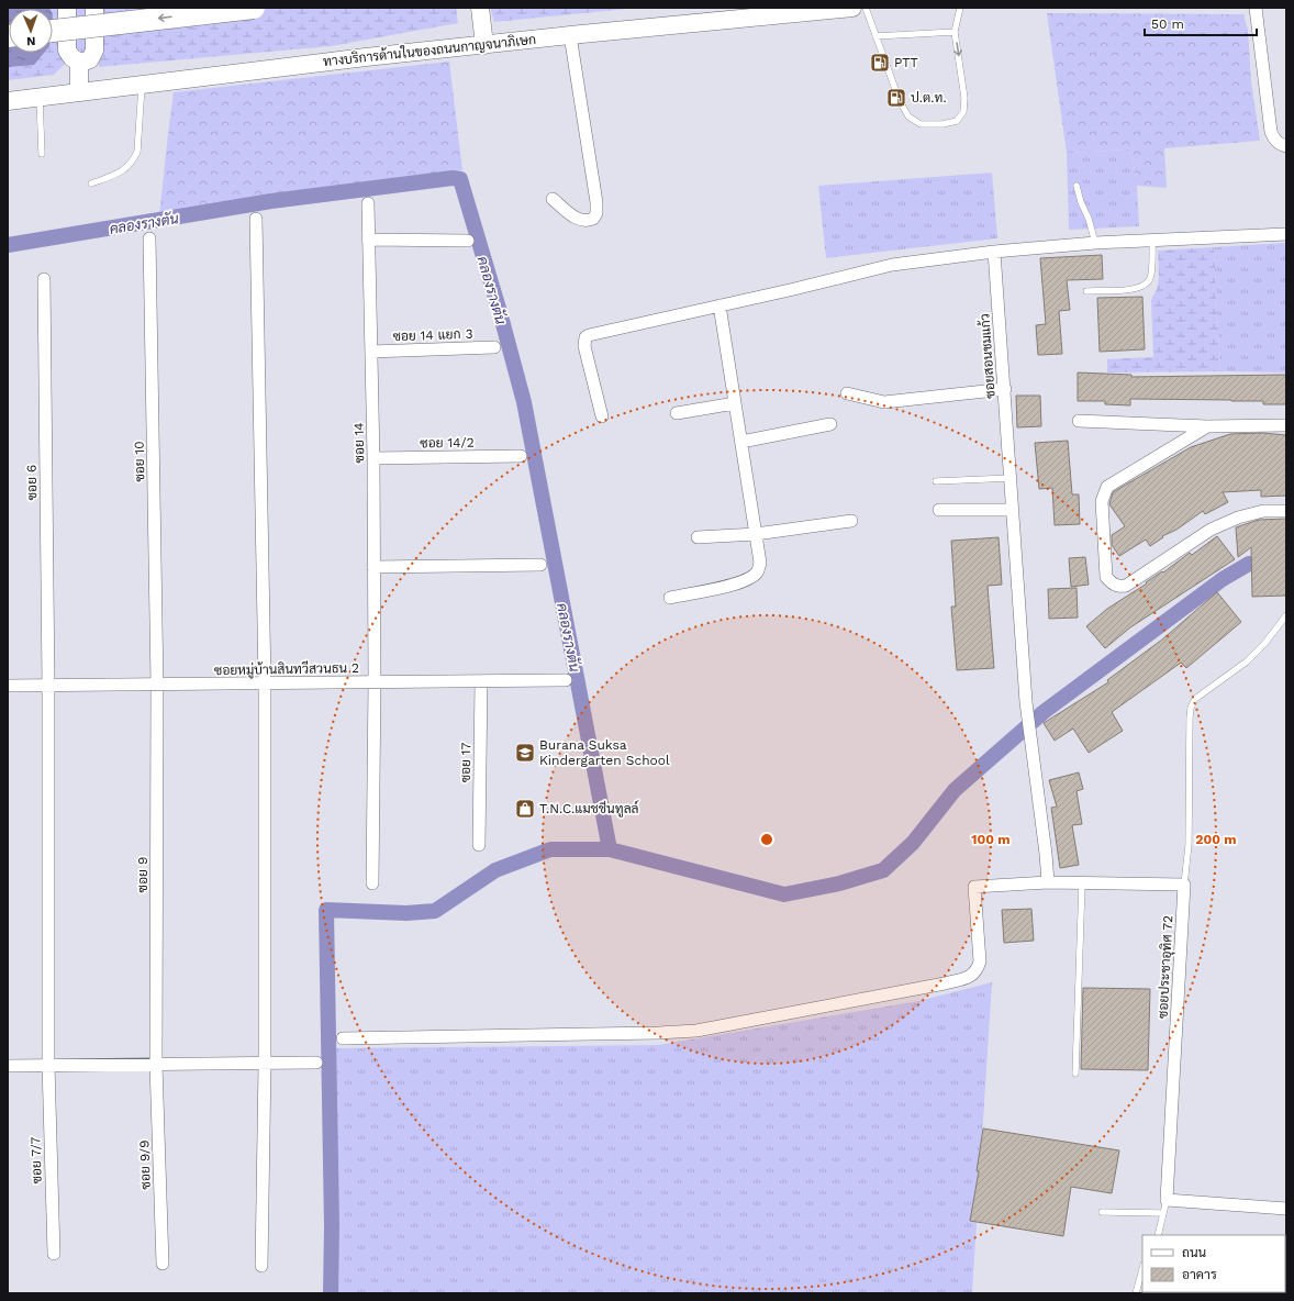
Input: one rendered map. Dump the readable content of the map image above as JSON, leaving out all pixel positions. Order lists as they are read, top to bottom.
{
  "streets": {
    "main road": ["ทางบริการด้านในของถนนกาญจนาภิเษก"],
    "street": [
      "ซอย 14 แยก 3",
      "ซอยสอนชมแก้ว",
      "ซอย 14",
      "ซอย 14/2",
      "ซอย 10",
      "ซอย 6",
      "ซอยหมู่บ้านสินทวีสวนธน 2",
      "ซอย 17",
      "ซอย 9",
      "ซอยประชาอุทิศ 72",
      "ซอย 7/7",
      "ซอย 9/9"
    ]
  },
  "crossings": [
    ["ซอย 14 แยก 3", "ซอย 14"],
    ["ซอย 14", "ซอย 14/2"],
    ["ซอย 14", "ซอยหมู่บ้านสินทวีสวนธน 2"],
    ["ซอย 10", "ซอยหมู่บ้านสินทวีสวนธน 2"],
    ["ซอย 10", "ซอย 9"],
    ["ซอย 6", "ซอยหมู่บ้านสินทวีสวนธน 2"],
    ["ซอย 6", "ซอย 7/7"],
    ["ซอยหมู่บ้านสินทวีสวนธน 2", "ซอย 17"],
    ["ซอยหมู่บ้านสินทวีสวนธน 2", "ซอย 9"],
    ["ซอย 9", "ซอย 9/9"]
  ],
  "water": ["คลองรางตัน"],
  "places": {
    "fuel station": ["PTT", "ป.ต.ท."],
    "school or university": ["Burana Suksa Kindergarten School"],
    "shop": ["T.N.C.แมชชีนทูลล์"]
  },
  "legend": ["ถนน", "อาคาร"],
  "scale_bar": "50 m",
  "north": "bottom",
  "rings": ["100 m", "200 m"]
}
